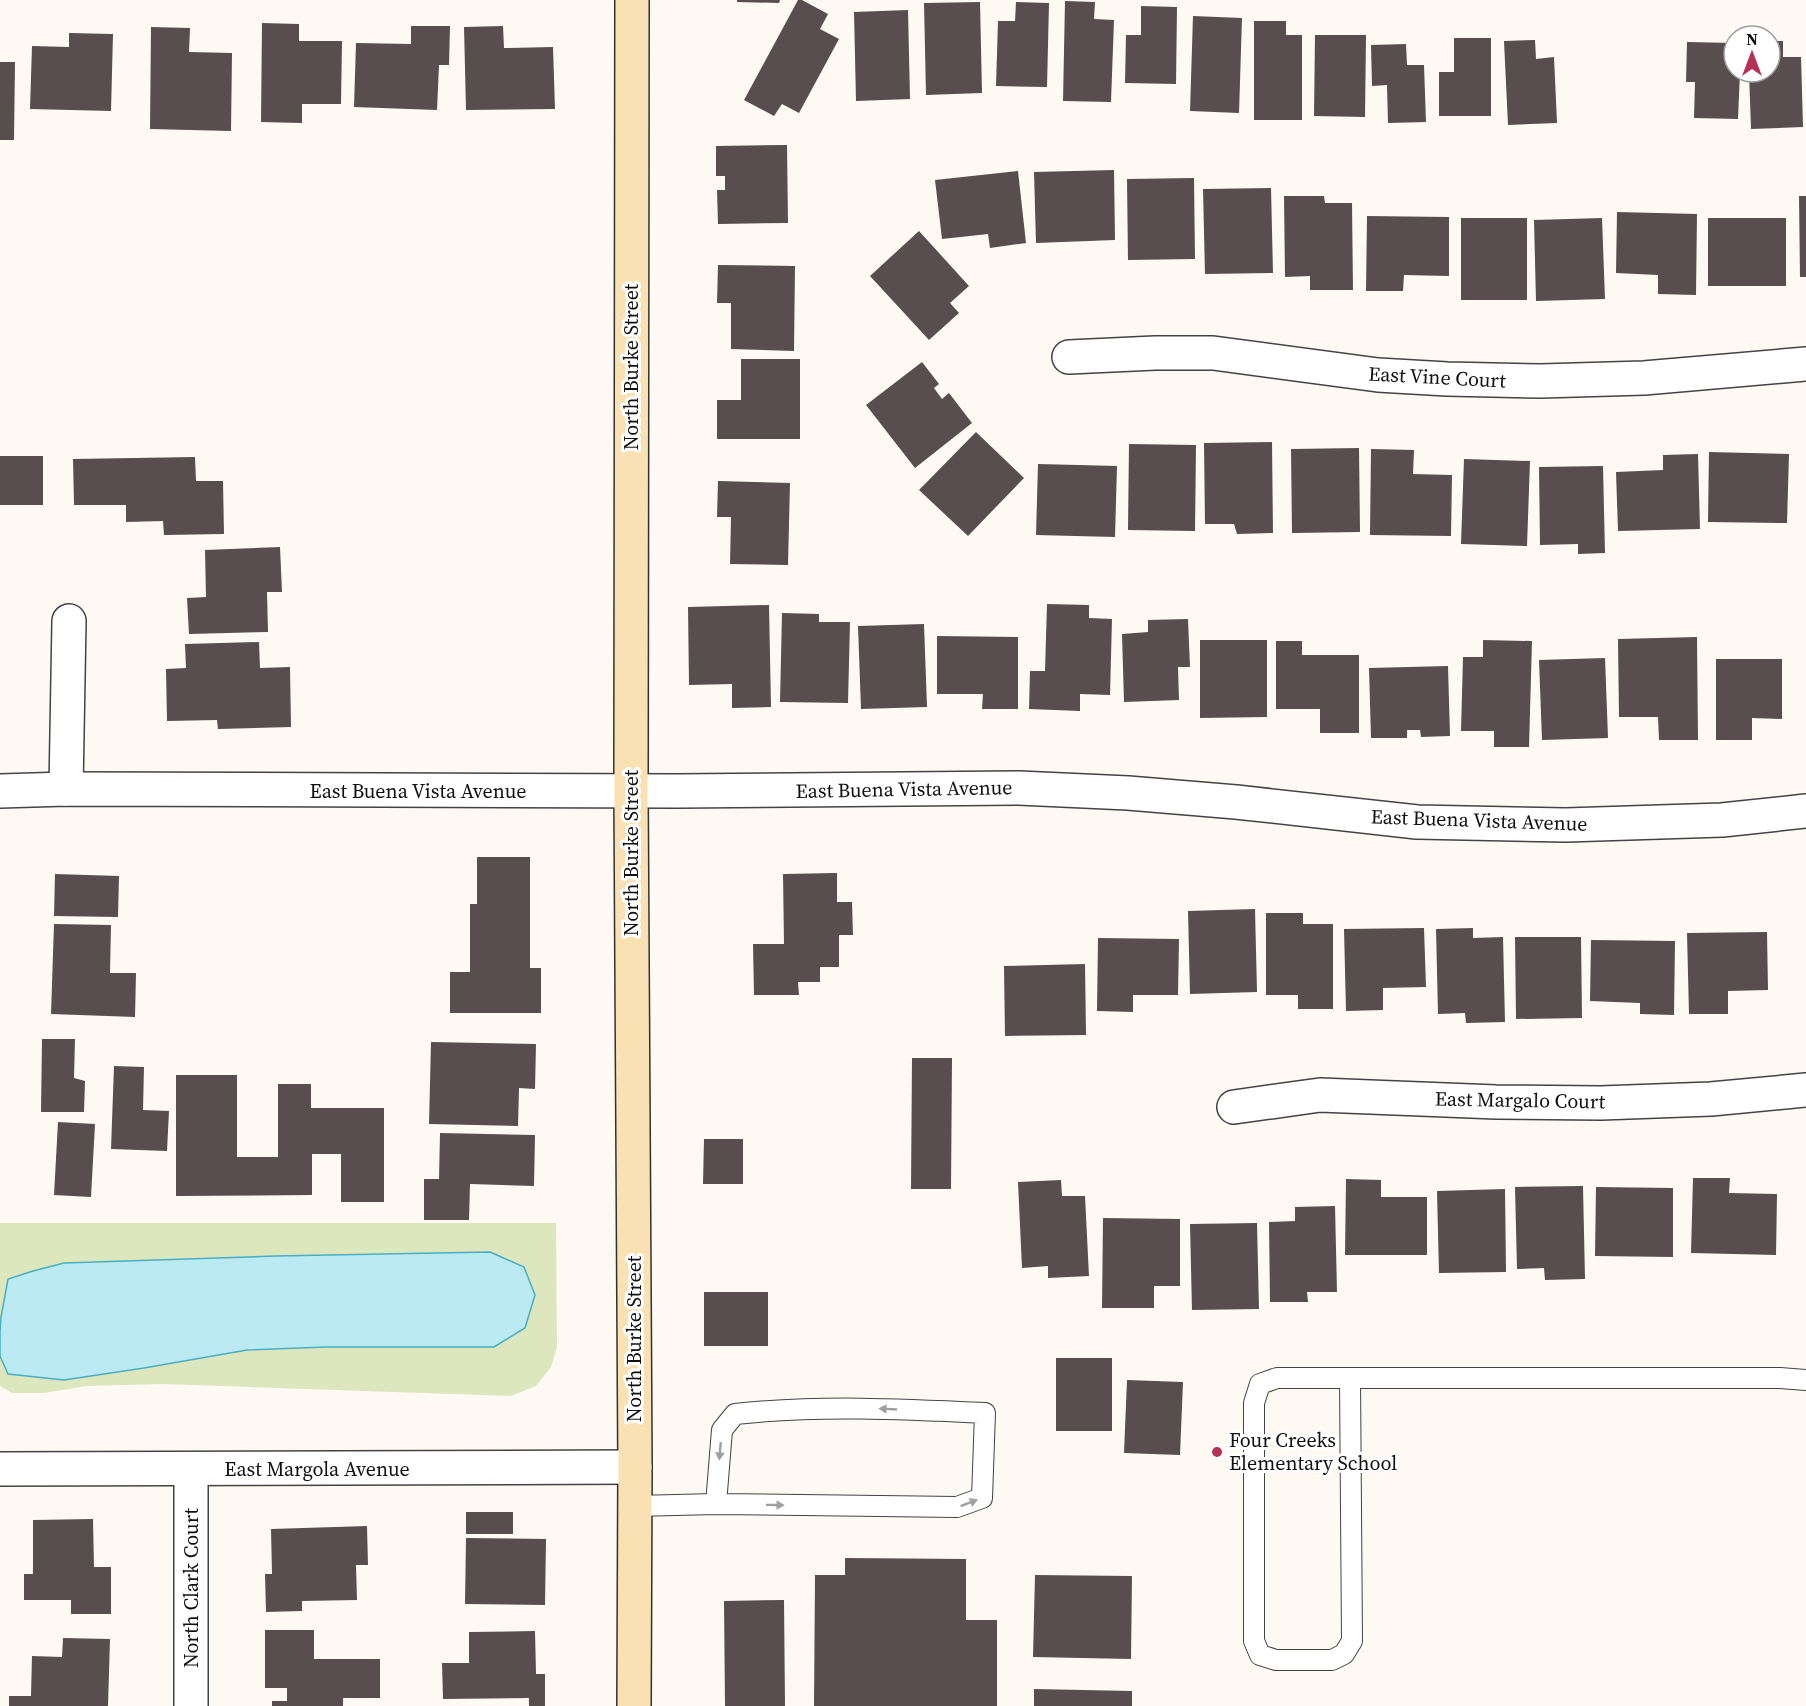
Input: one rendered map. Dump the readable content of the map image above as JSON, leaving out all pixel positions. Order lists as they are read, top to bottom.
{
  "streets": {
    "street": [
      "North Burke Street",
      "East Vine Court",
      "East Buena Vista Avenue",
      "East Margalo Court",
      "East Margola Avenue",
      "North Clark Court"
    ]
  },
  "crossings": [
    ["North Burke Street", "East Buena Vista Avenue"],
    ["North Burke Street", "East Margola Avenue"],
    ["East Margola Avenue", "North Clark Court"]
  ],
  "places": ["Four Creeks Elementary School"],
  "north": "top"
}
